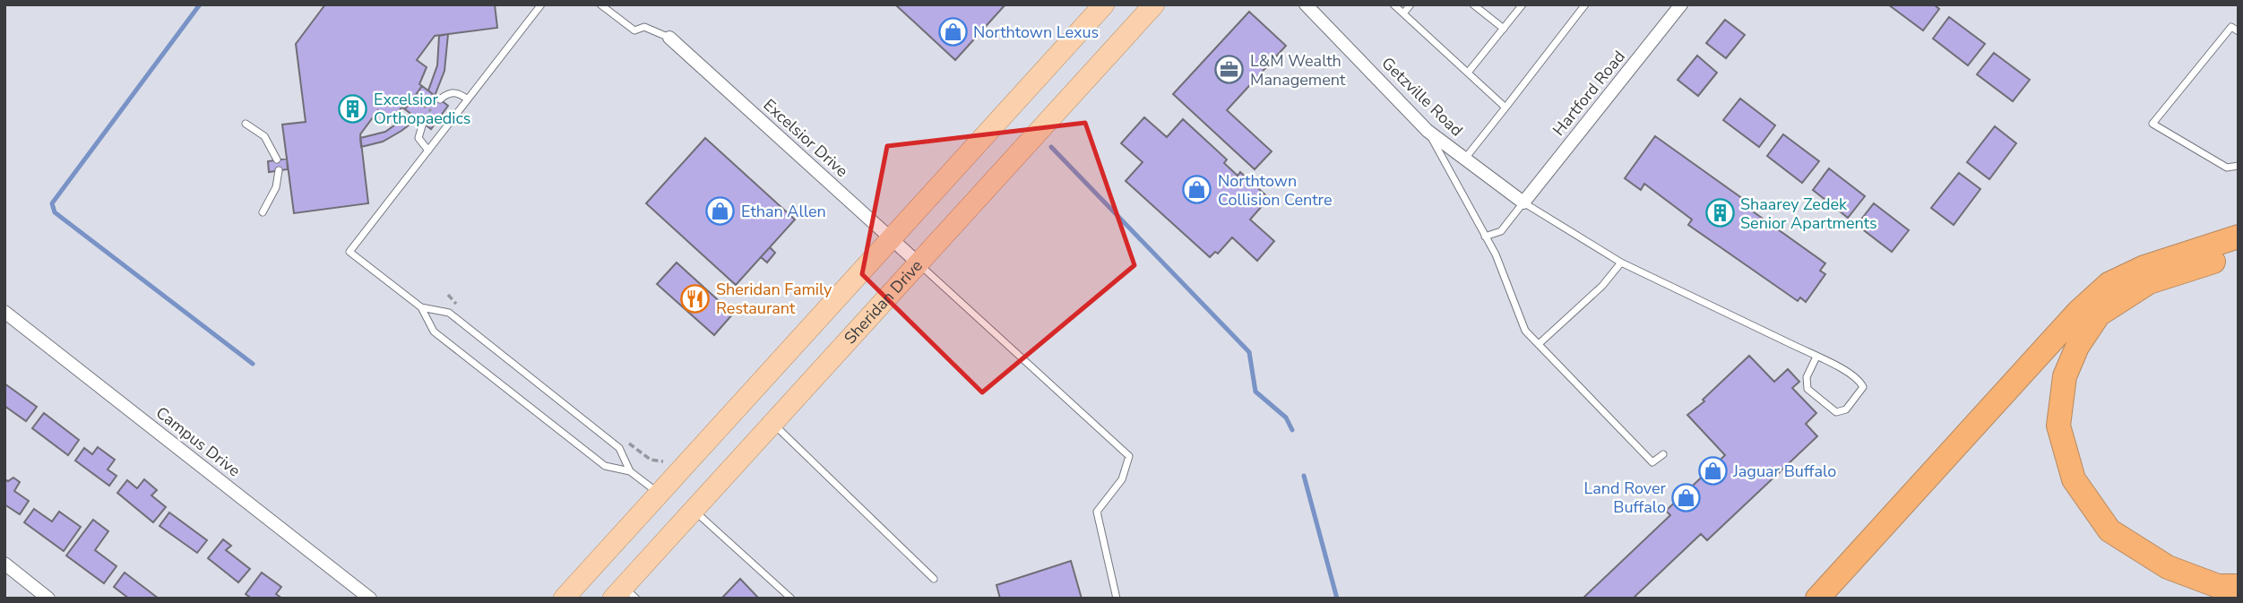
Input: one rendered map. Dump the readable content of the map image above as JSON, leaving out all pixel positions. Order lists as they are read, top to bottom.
{
  "streets": {
    "main road": ["Sheridan Drive"],
    "street": [
      "Hartford Road",
      "Getzville Road",
      "Excelsior Drive",
      "Campus Drive"
    ]
  },
  "crossings": [
    ["Hartford Road", "Getzville Road"],
    ["Excelsior Drive", "Sheridan Drive"]
  ],
  "places": {
    "shop": [
      "Northtown Lexus",
      "Northtown Collision Centre",
      "Ethan Allen",
      "Jaguar Buffalo",
      "Land Rover Buffalo"
    ],
    "office": ["L&M Wealth Management"],
    "building": ["Excelsior Orthopaedics", "Shaarey Zedek Senior Apartments"],
    "restaurant": ["Sheridan Family Restaurant"]
  }
}
